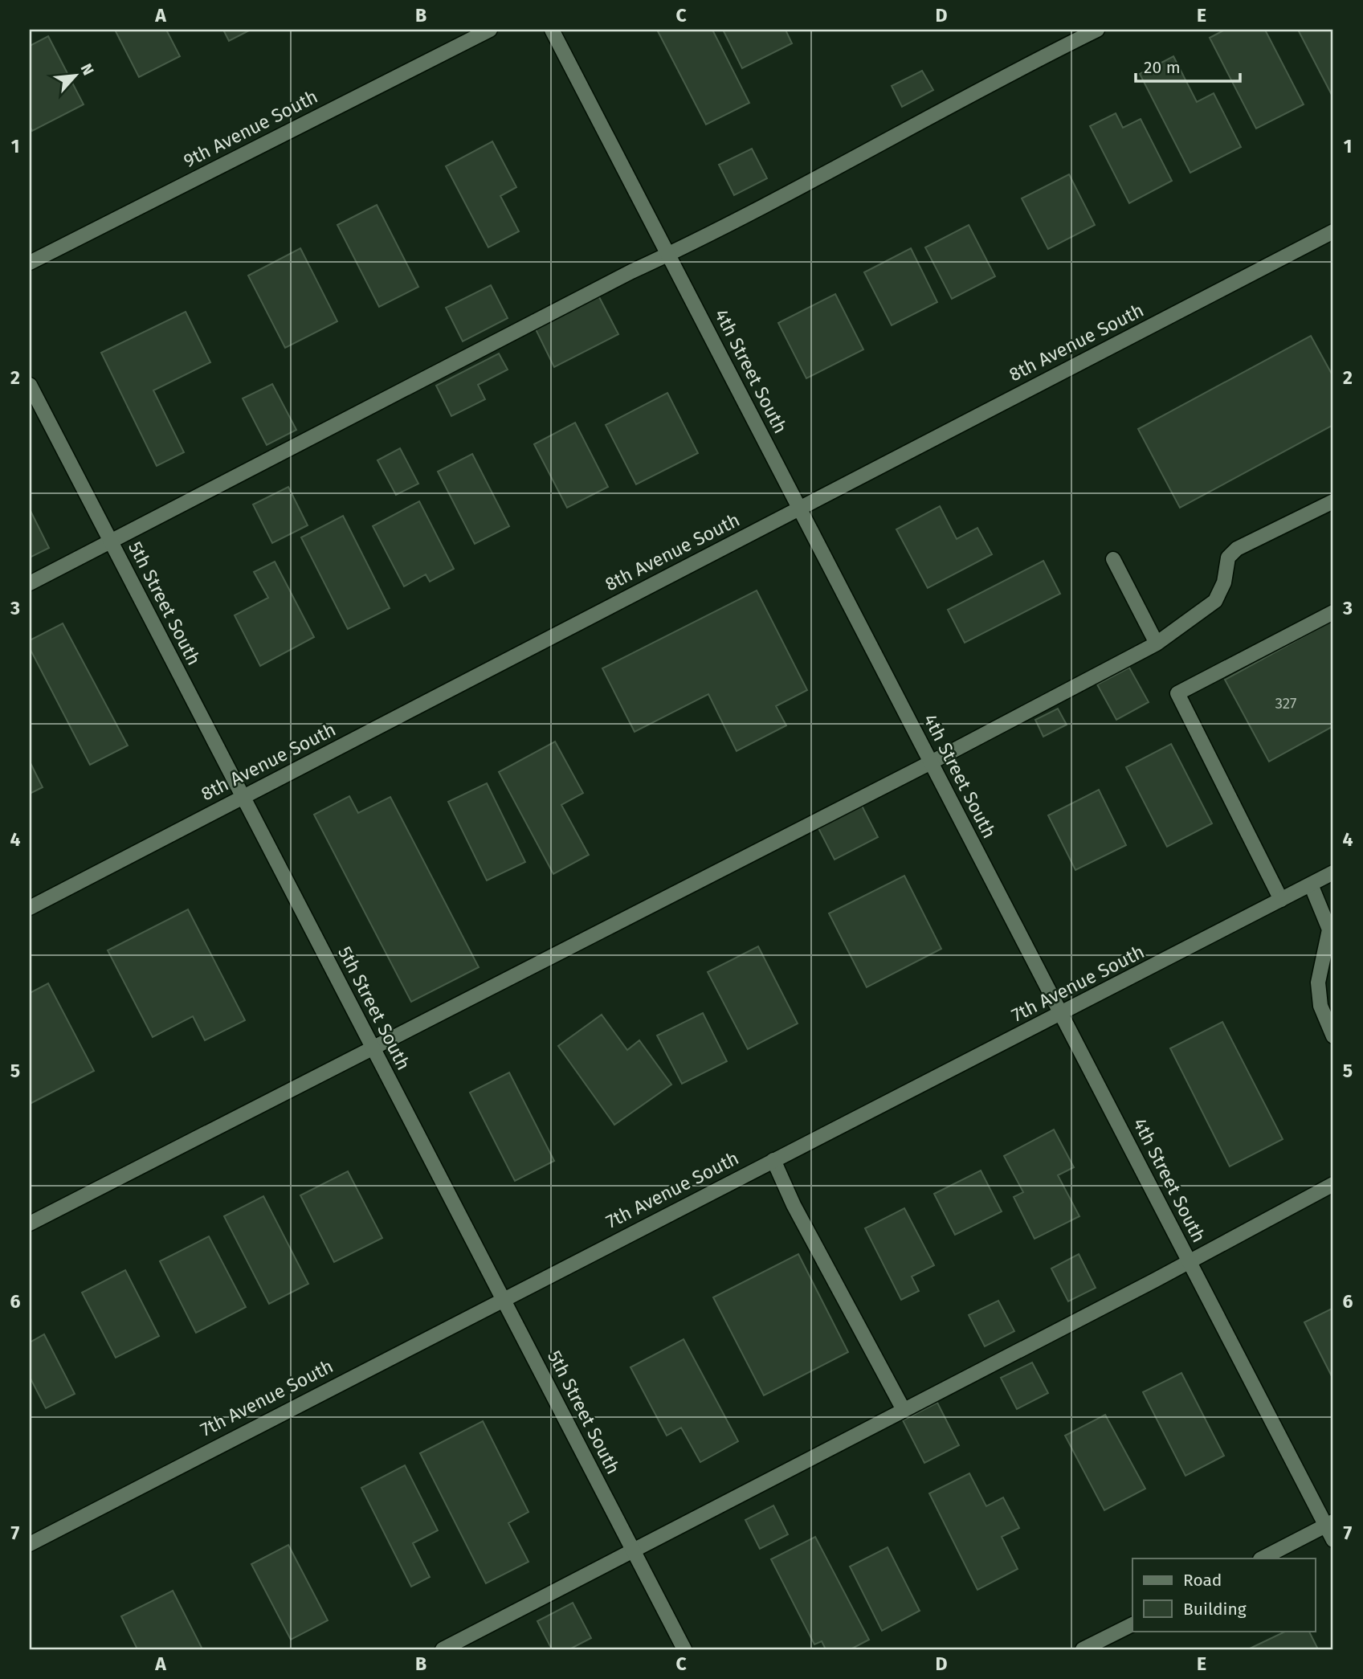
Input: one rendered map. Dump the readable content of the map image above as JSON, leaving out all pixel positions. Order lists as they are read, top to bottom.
{
  "streets": {
    "street": [
      "9th Avenue South",
      "8th Avenue South",
      "4th Street South",
      "5th Street South",
      "7th Avenue South"
    ]
  },
  "crossings": [
    ["8th Avenue South", "4th Street South"],
    ["8th Avenue South", "5th Street South"],
    ["4th Street South", "7th Avenue South"],
    ["5th Street South", "7th Avenue South"]
  ],
  "house_numbers": ["327"],
  "legend": ["Road", "Building"],
  "scale_bar": "20 m",
  "north": "top right",
  "grid": {
    "columns": [
      "A",
      "B",
      "C",
      "D",
      "E"
    ],
    "rows": [
      "1",
      "2",
      "3",
      "4",
      "5",
      "6",
      "7"
    ]
  }
}
